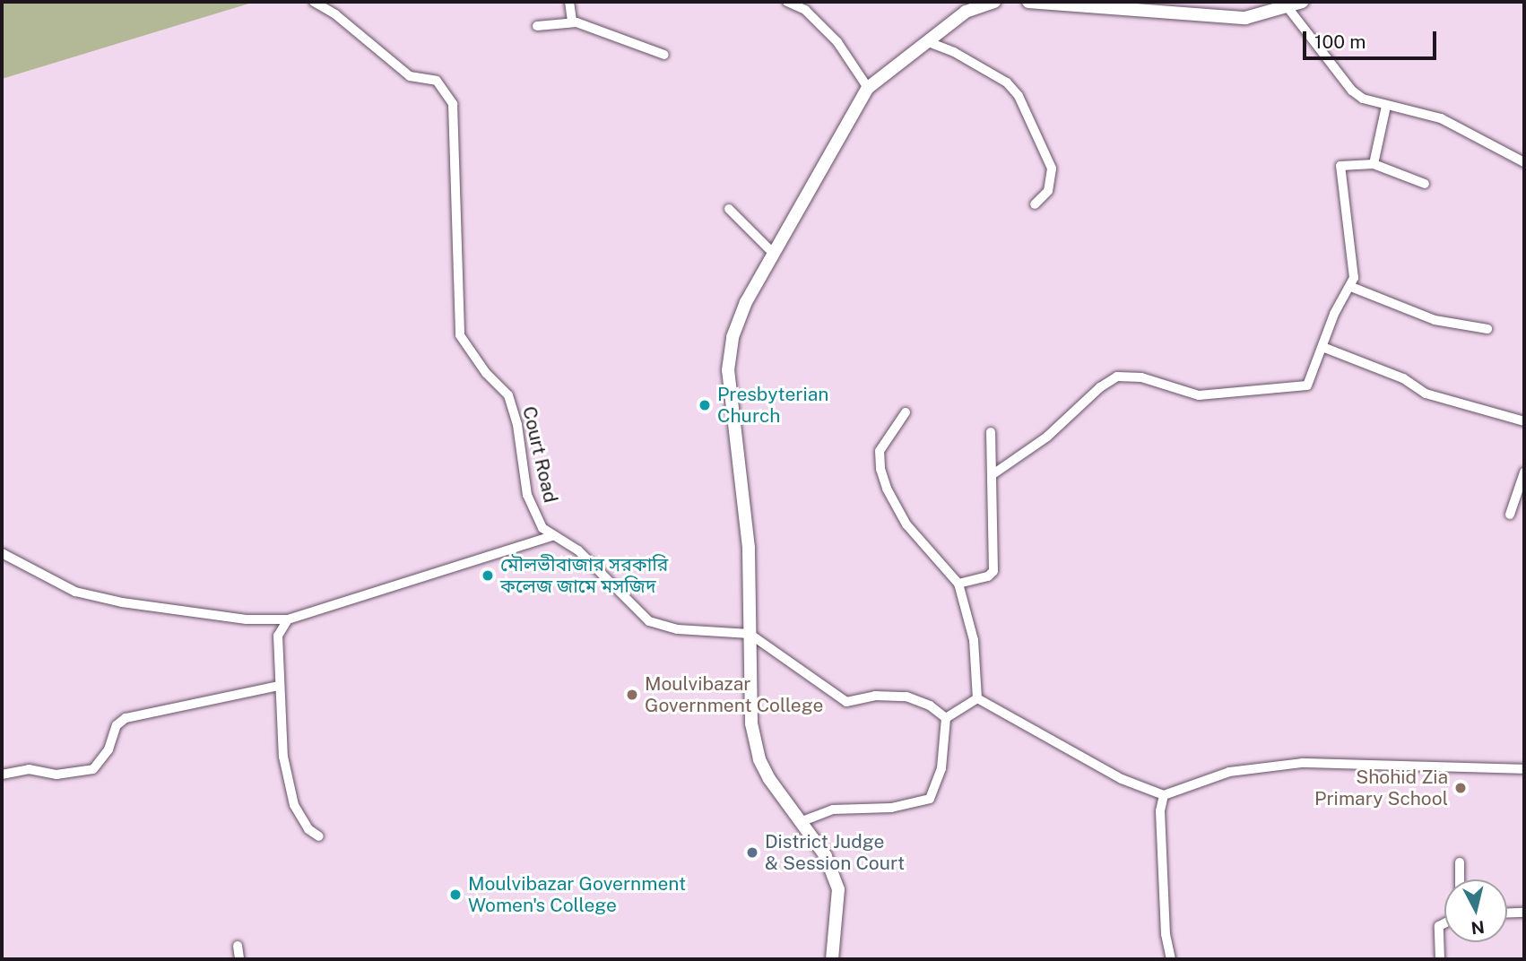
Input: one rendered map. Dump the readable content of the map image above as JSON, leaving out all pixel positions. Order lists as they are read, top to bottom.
{
  "streets": {
    "street": ["Court Road"]
  },
  "places": [
    "Presbyterian Church",
    "মৌলভীবাজার সরকারি কলেজ জামে মসজিদ",
    "Moulvibazar Government College",
    "Shohid Zia Primary School",
    "District Judge & Session Court",
    "Moulvibazar Government Women's College"
  ],
  "scale_bar": "100 m",
  "north": "bottom"
}
